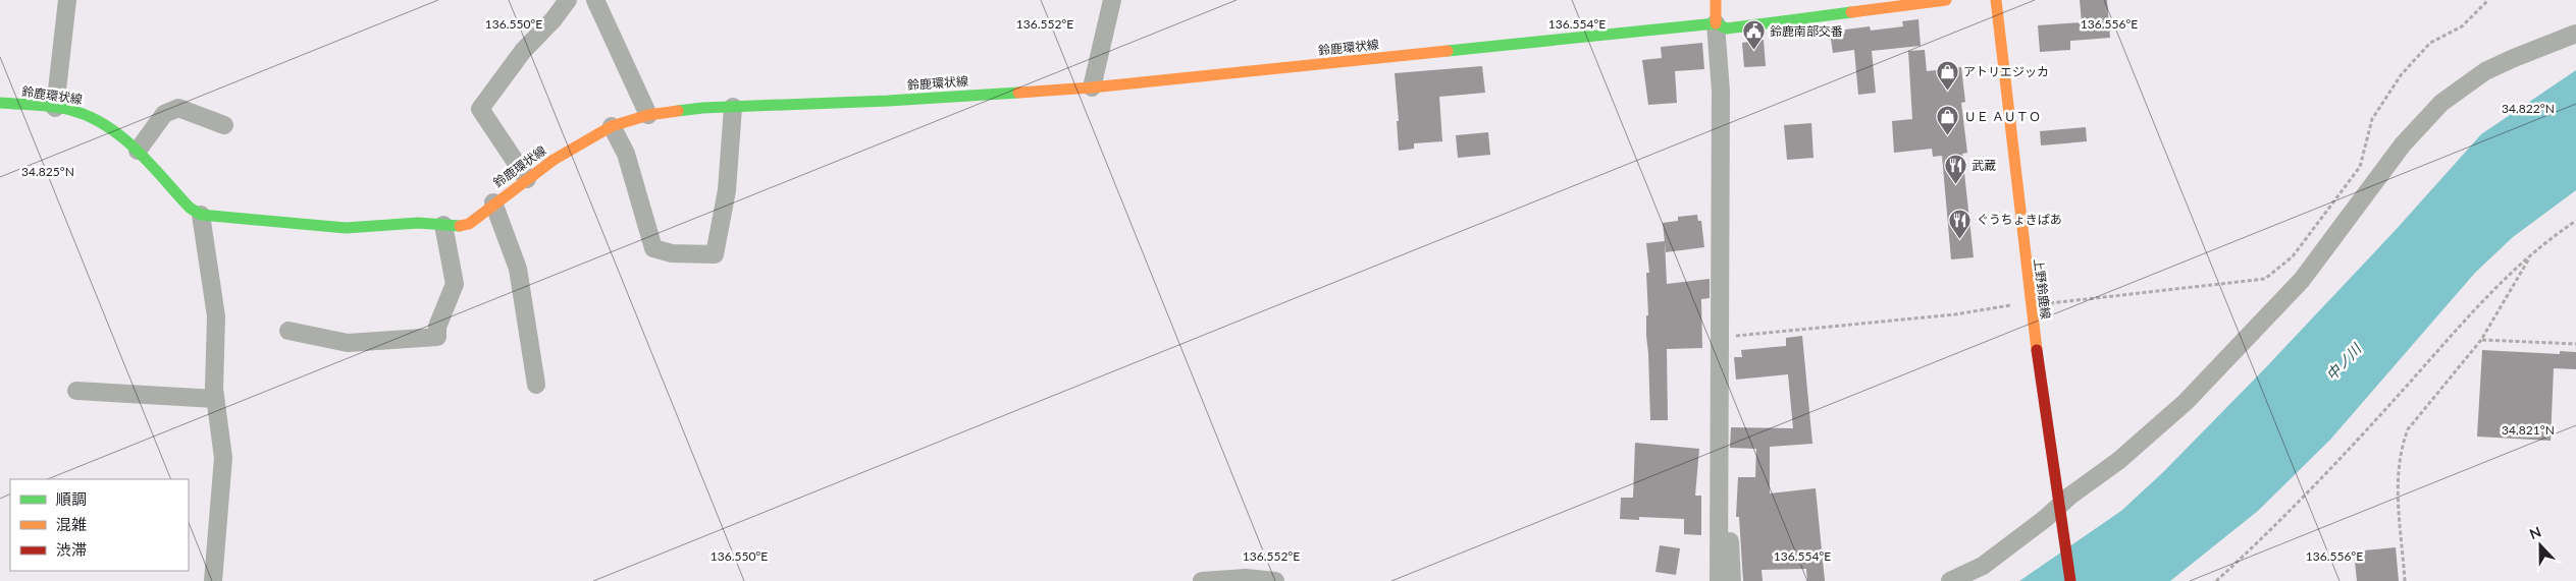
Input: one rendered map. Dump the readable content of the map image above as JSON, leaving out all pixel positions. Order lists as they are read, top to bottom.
{
  "streets": {
    "main road": ["鈴鹿環状線", "上野鈴鹿線"]
  },
  "water": ["中ノ川"],
  "places": {
    "public building": ["鈴鹿南部交番"],
    "shop": ["アトリエジッカ", "ＵＥ ＡＵＴＯ"],
    "restaurant": ["武蔵", "ぐうちょきぱあ"]
  },
  "legend": ["順調", "混雑", "渋滞"],
  "north": "top",
  "coordinates": [
    "136.550°E",
    "136.552°E",
    "136.554°E",
    "136.556°E",
    "34.822°N",
    "34.825°N",
    "34.821°N"
  ]
}
